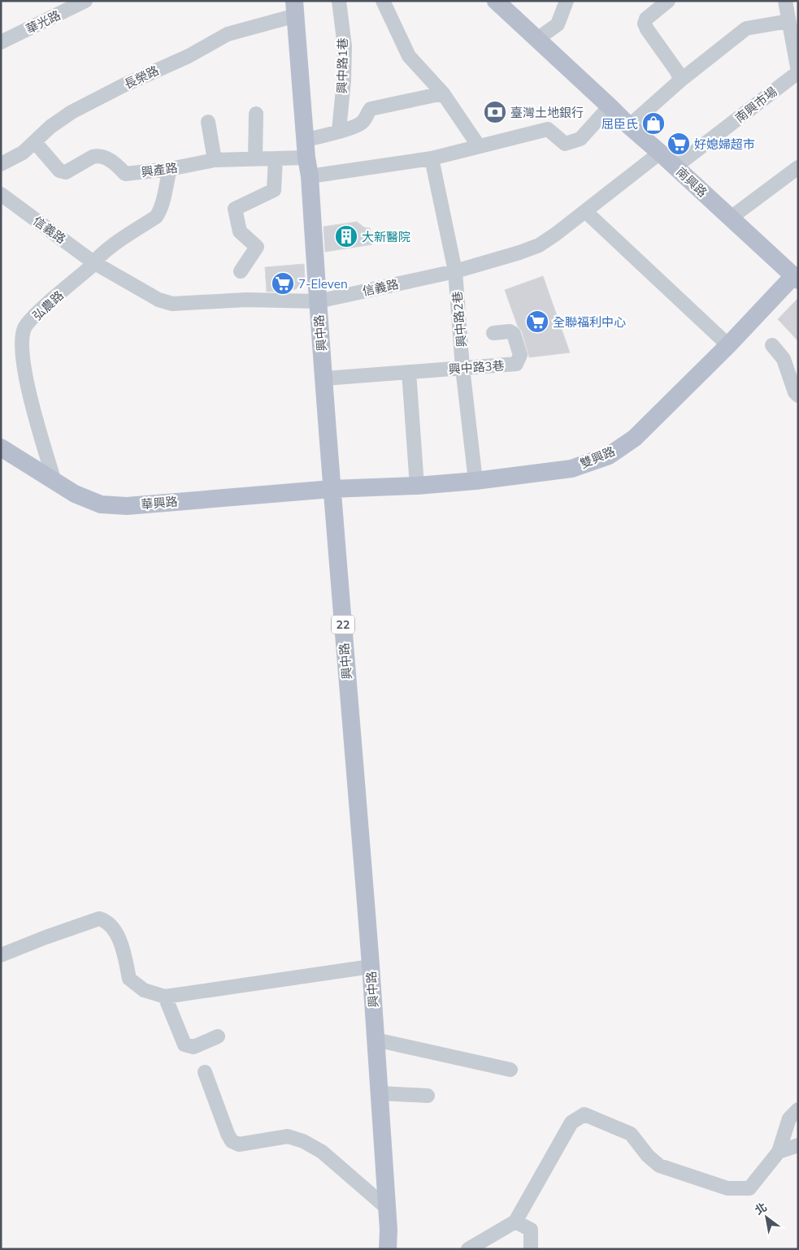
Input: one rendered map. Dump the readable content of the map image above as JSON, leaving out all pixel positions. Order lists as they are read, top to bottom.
{
  "streets": {
    "main road": [
      "南興路",
      "興中路",
      "雙興路",
      "華興路",
      "22"
    ],
    "street": [
      "華光路",
      "興中路1巷",
      "長榮路",
      "南興市場",
      "興產路",
      "信義路",
      "弘農路",
      "興中路2巷",
      "興中路3巷"
    ]
  },
  "crossings": [
    ["長榮路", "興產路"],
    ["長榮路", "興中路"],
    ["南興市場", "南興路"],
    ["興產路", "弘農路"],
    ["興產路", "興中路"],
    ["南興路", "信義路"],
    ["南興路", "雙興路"],
    ["信義路", "弘農路"],
    ["信義路", "興中路2巷"],
    ["信義路", "興中路"],
    ["弘農路", "華興路"],
    ["興中路2巷", "興中路3巷"],
    ["興中路2巷", "雙興路"],
    ["興中路", "興中路3巷"],
    ["興中路", "雙興路"],
    ["興中路", "華興路"],
    ["雙興路", "華興路"]
  ],
  "places": {
    "bank": ["臺灣土地銀行"],
    "shop": ["屈臣氏"],
    "supermarket": ["好媳婦超市", "7-Eleven", "全聯福利中心"],
    "building": ["大新醫院"]
  },
  "north": "top left"
}
